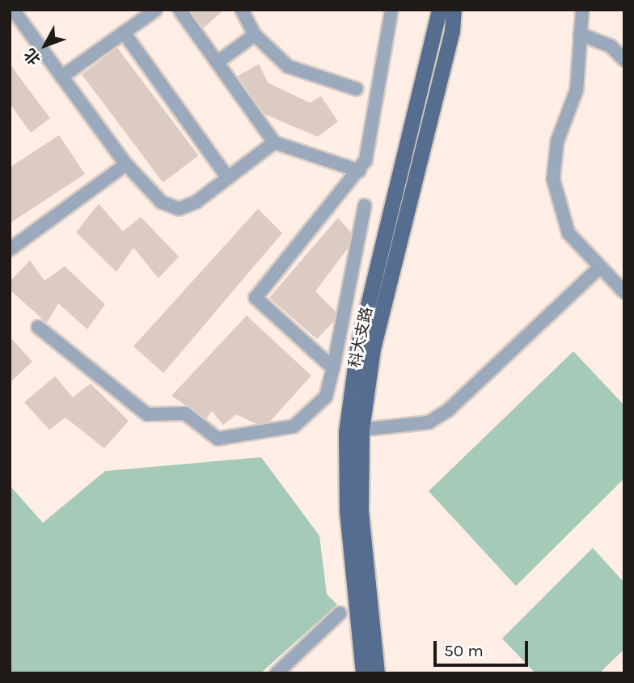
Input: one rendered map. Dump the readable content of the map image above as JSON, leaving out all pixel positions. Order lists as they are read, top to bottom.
{
  "streets": {
    "main road": ["科大支路"]
  },
  "scale_bar": "50 m",
  "north": "bottom left"
}
